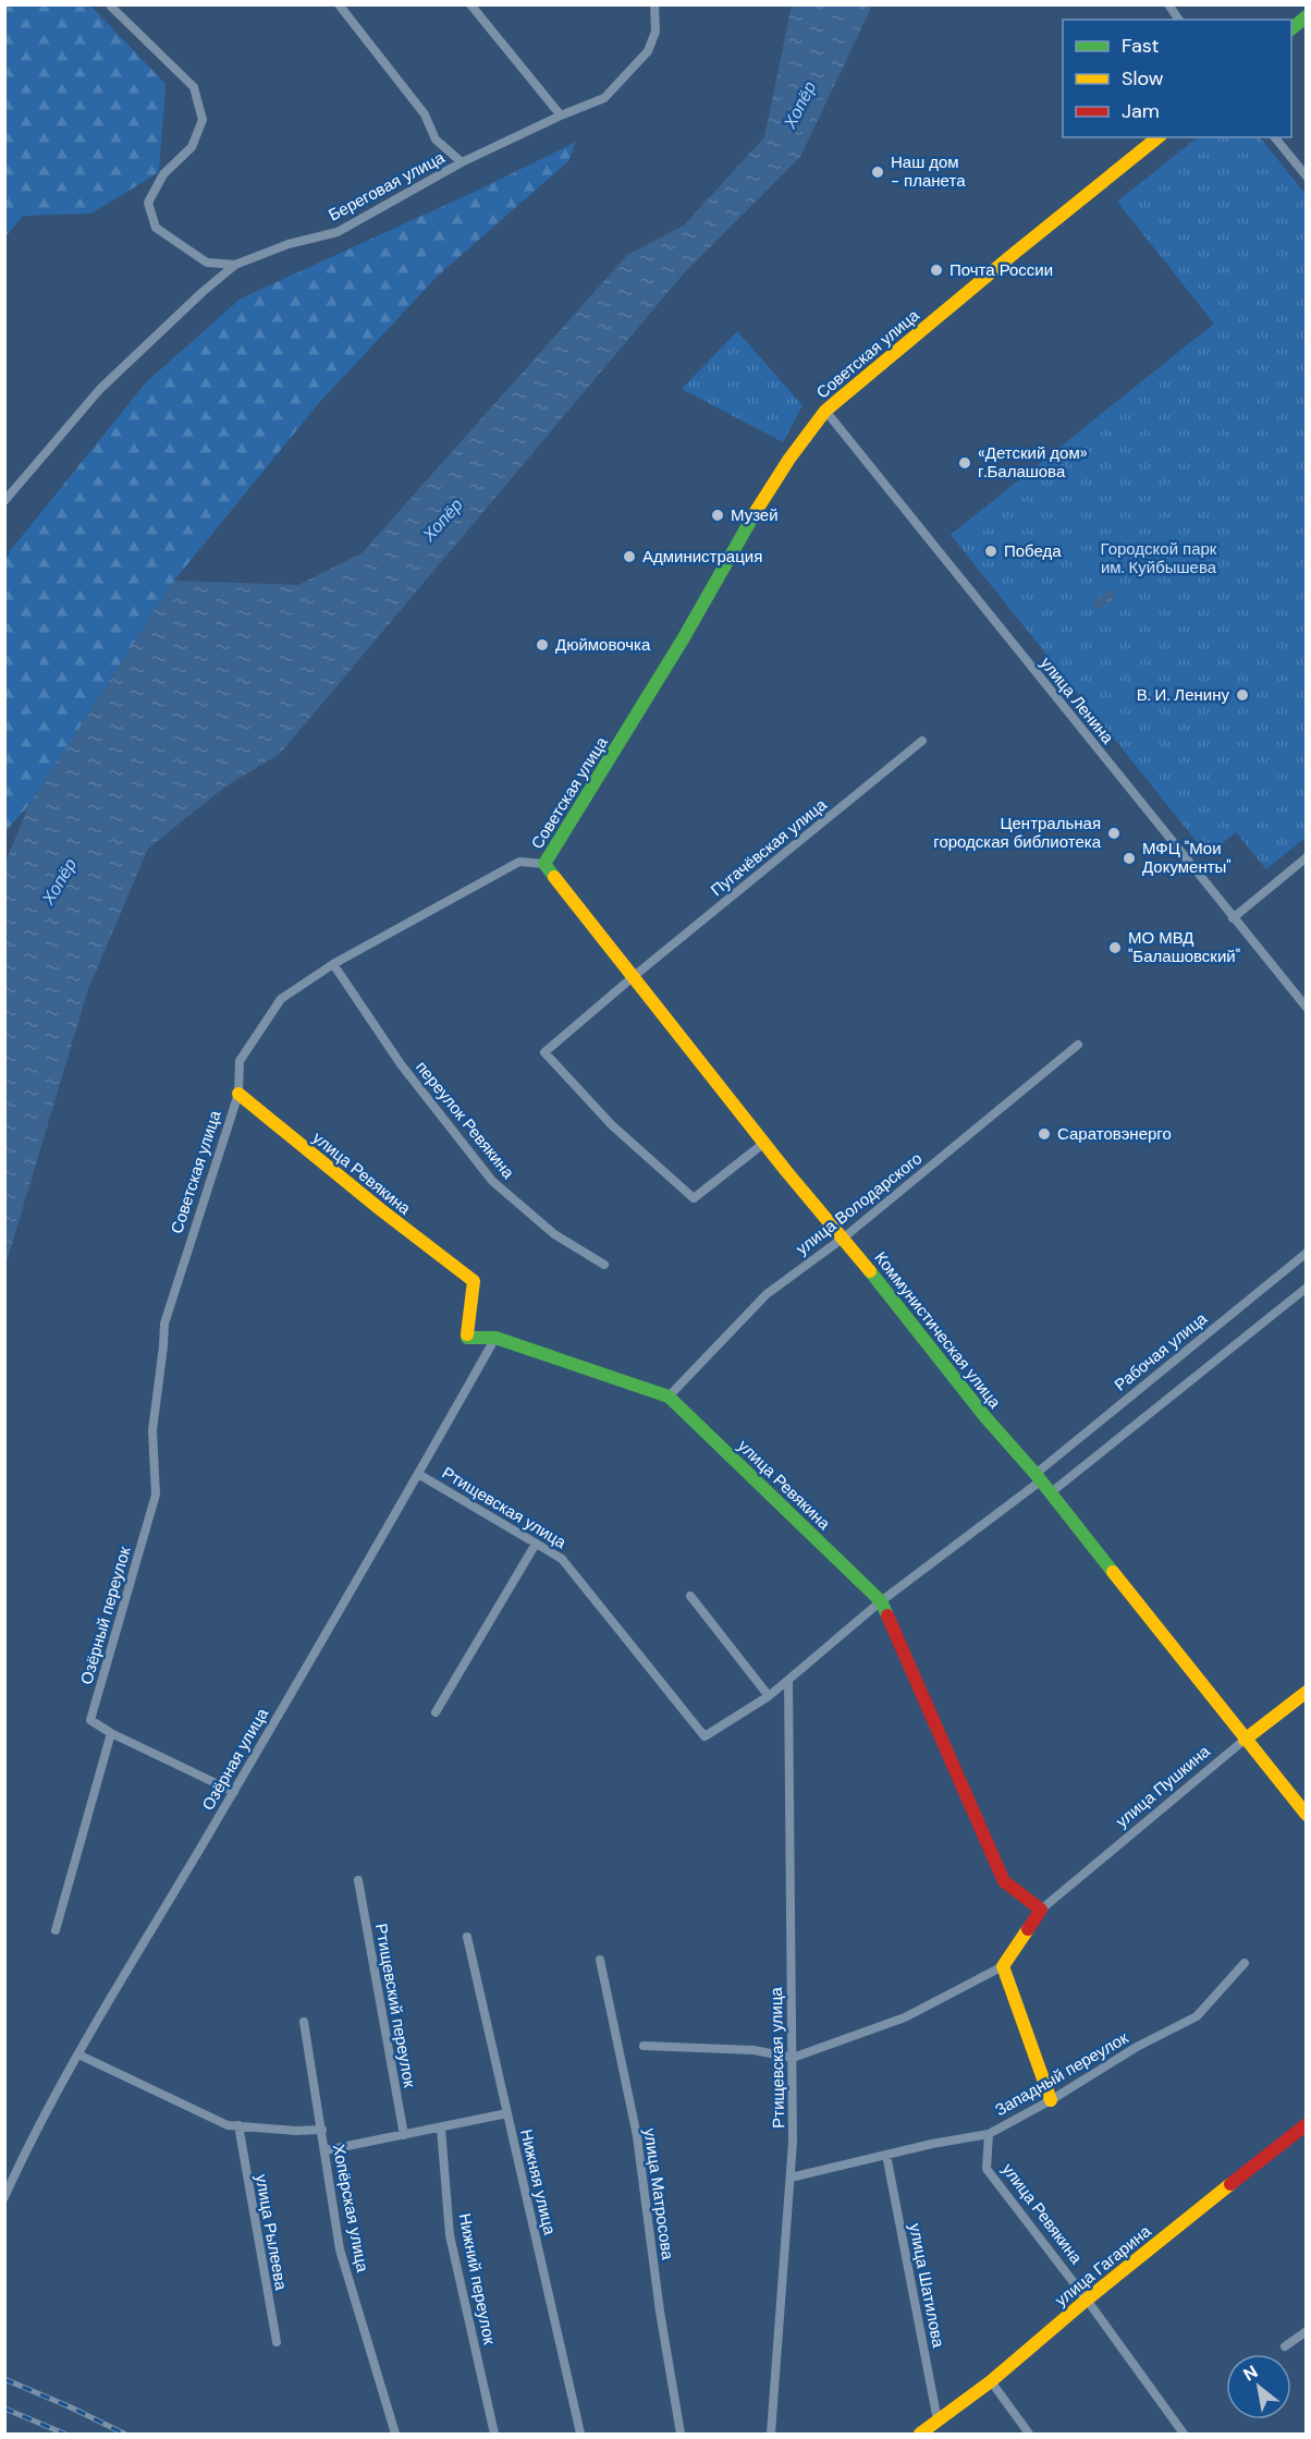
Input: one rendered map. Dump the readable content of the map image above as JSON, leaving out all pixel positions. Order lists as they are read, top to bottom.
{
  "streets": {
    "street": [
      "Береговая улица",
      "Советская улица",
      "улица Ленина",
      "Пугачёвская улица",
      "переулок Ревякина",
      "улица Ревякина",
      "улица Володарского",
      "Коммунистическая улица",
      "Рабочая улица",
      "Ртищевская улица",
      "Озёрный переулок",
      "Озёрная улица",
      "улица Пушкина",
      "Ртищевский переулок",
      "Западный переулок",
      "Нижняя улица",
      "улица Матросова",
      "Хопёрская улица",
      "улица Рылеева",
      "улица Гагарина",
      "Нижний переулок",
      "улица Шатилова"
    ]
  },
  "crossings": [
    ["Советская улица", "улица Ленина"],
    ["Советская улица", "переулок Ревякина"],
    ["Советская улица", "улица Ревякина"],
    ["Советская улица", "Коммунистическая улица"],
    ["Советская улица", "Озёрный переулок"],
    ["Пугачёвская улица", "Коммунистическая улица"],
    ["улица Ревякина", "улица Володарского"],
    ["улица Ревякина", "Ртищевская улица"],
    ["улица Ревякина", "Озёрная улица"],
    ["улица Ревякина", "улица Пушкина"],
    ["улица Ревякина", "Западный переулок"],
    ["улица Ревякина", "улица Гагарина"],
    ["улица Володарского", "Коммунистическая улица"],
    ["Коммунистическая улица", "Рабочая улица"],
    ["Коммунистическая улица", "Ртищевская улица"],
    ["Коммунистическая улица", "улица Пушкина"],
    ["Рабочая улица", "Ртищевская улица"],
    ["Ртищевская улица", "Озёрная улица"],
    ["Ртищевская улица", "Западный переулок"],
    ["Озёрный переулок", "Озёрная улица"],
    ["Западный переулок", "улица Шатилова"],
    ["улица Гагарина", "улица Шатилова"]
  ],
  "water": ["Хопёр"],
  "parks": ["Городской парк им. Куйбышева"],
  "places": [
    "Наш дом - планета",
    "Почта России",
    "«Детский дом» г.Балашова",
    "Музей",
    "Победа",
    "Администрация",
    "Дюймовочка",
    "В. И. Ленину",
    "Центральная городская библиотека",
    "МФЦ \"Мои Документы\"",
    "МО МВД \"Балашовский\"",
    "Саратовэнерго"
  ],
  "legend": ["Fast", "Slow", "Jam"],
  "north": "top left"
}
